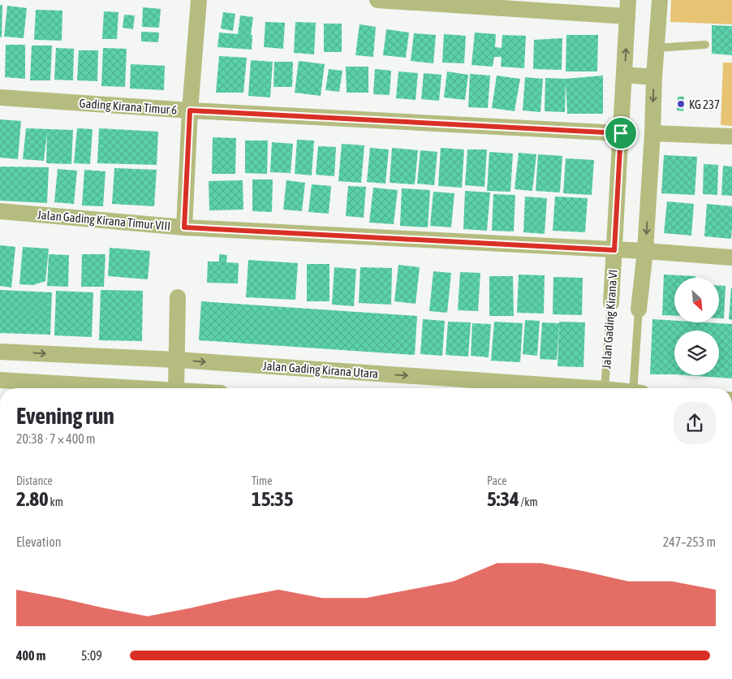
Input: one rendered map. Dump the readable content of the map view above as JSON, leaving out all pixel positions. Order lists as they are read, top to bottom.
{
  "streets": {
    "street": [
      "Gading Kirana Timur 6",
      "Jalan Gading Kirana Timur VIII",
      "Jalan Gading Kirana VI",
      "Jalan Gading Kirana Utara"
    ]
  },
  "crossings": [
    ["Gading Kirana Timur 6", "Jalan Gading Kirana VI"],
    ["Jalan Gading Kirana Timur VIII", "Jalan Gading Kirana VI"]
  ],
  "one_way": ["Jalan Gading Kirana Utara"],
  "places": ["KG 237"],
  "north": "bottom right",
  "page": {
    "heading": ["Evening run", "20:38 · 7 × 400 m"],
    "stats": [
      ["Distance", "2.80 km"],
      ["Time", "15:35"],
      ["Pace", "5:34 /km"]
    ],
    "chart": ["Elevation", "247–253 m"],
    "list": [
      {
        "name": "400 m",
        "note": "5:09"
      }
    ]
  }
}
